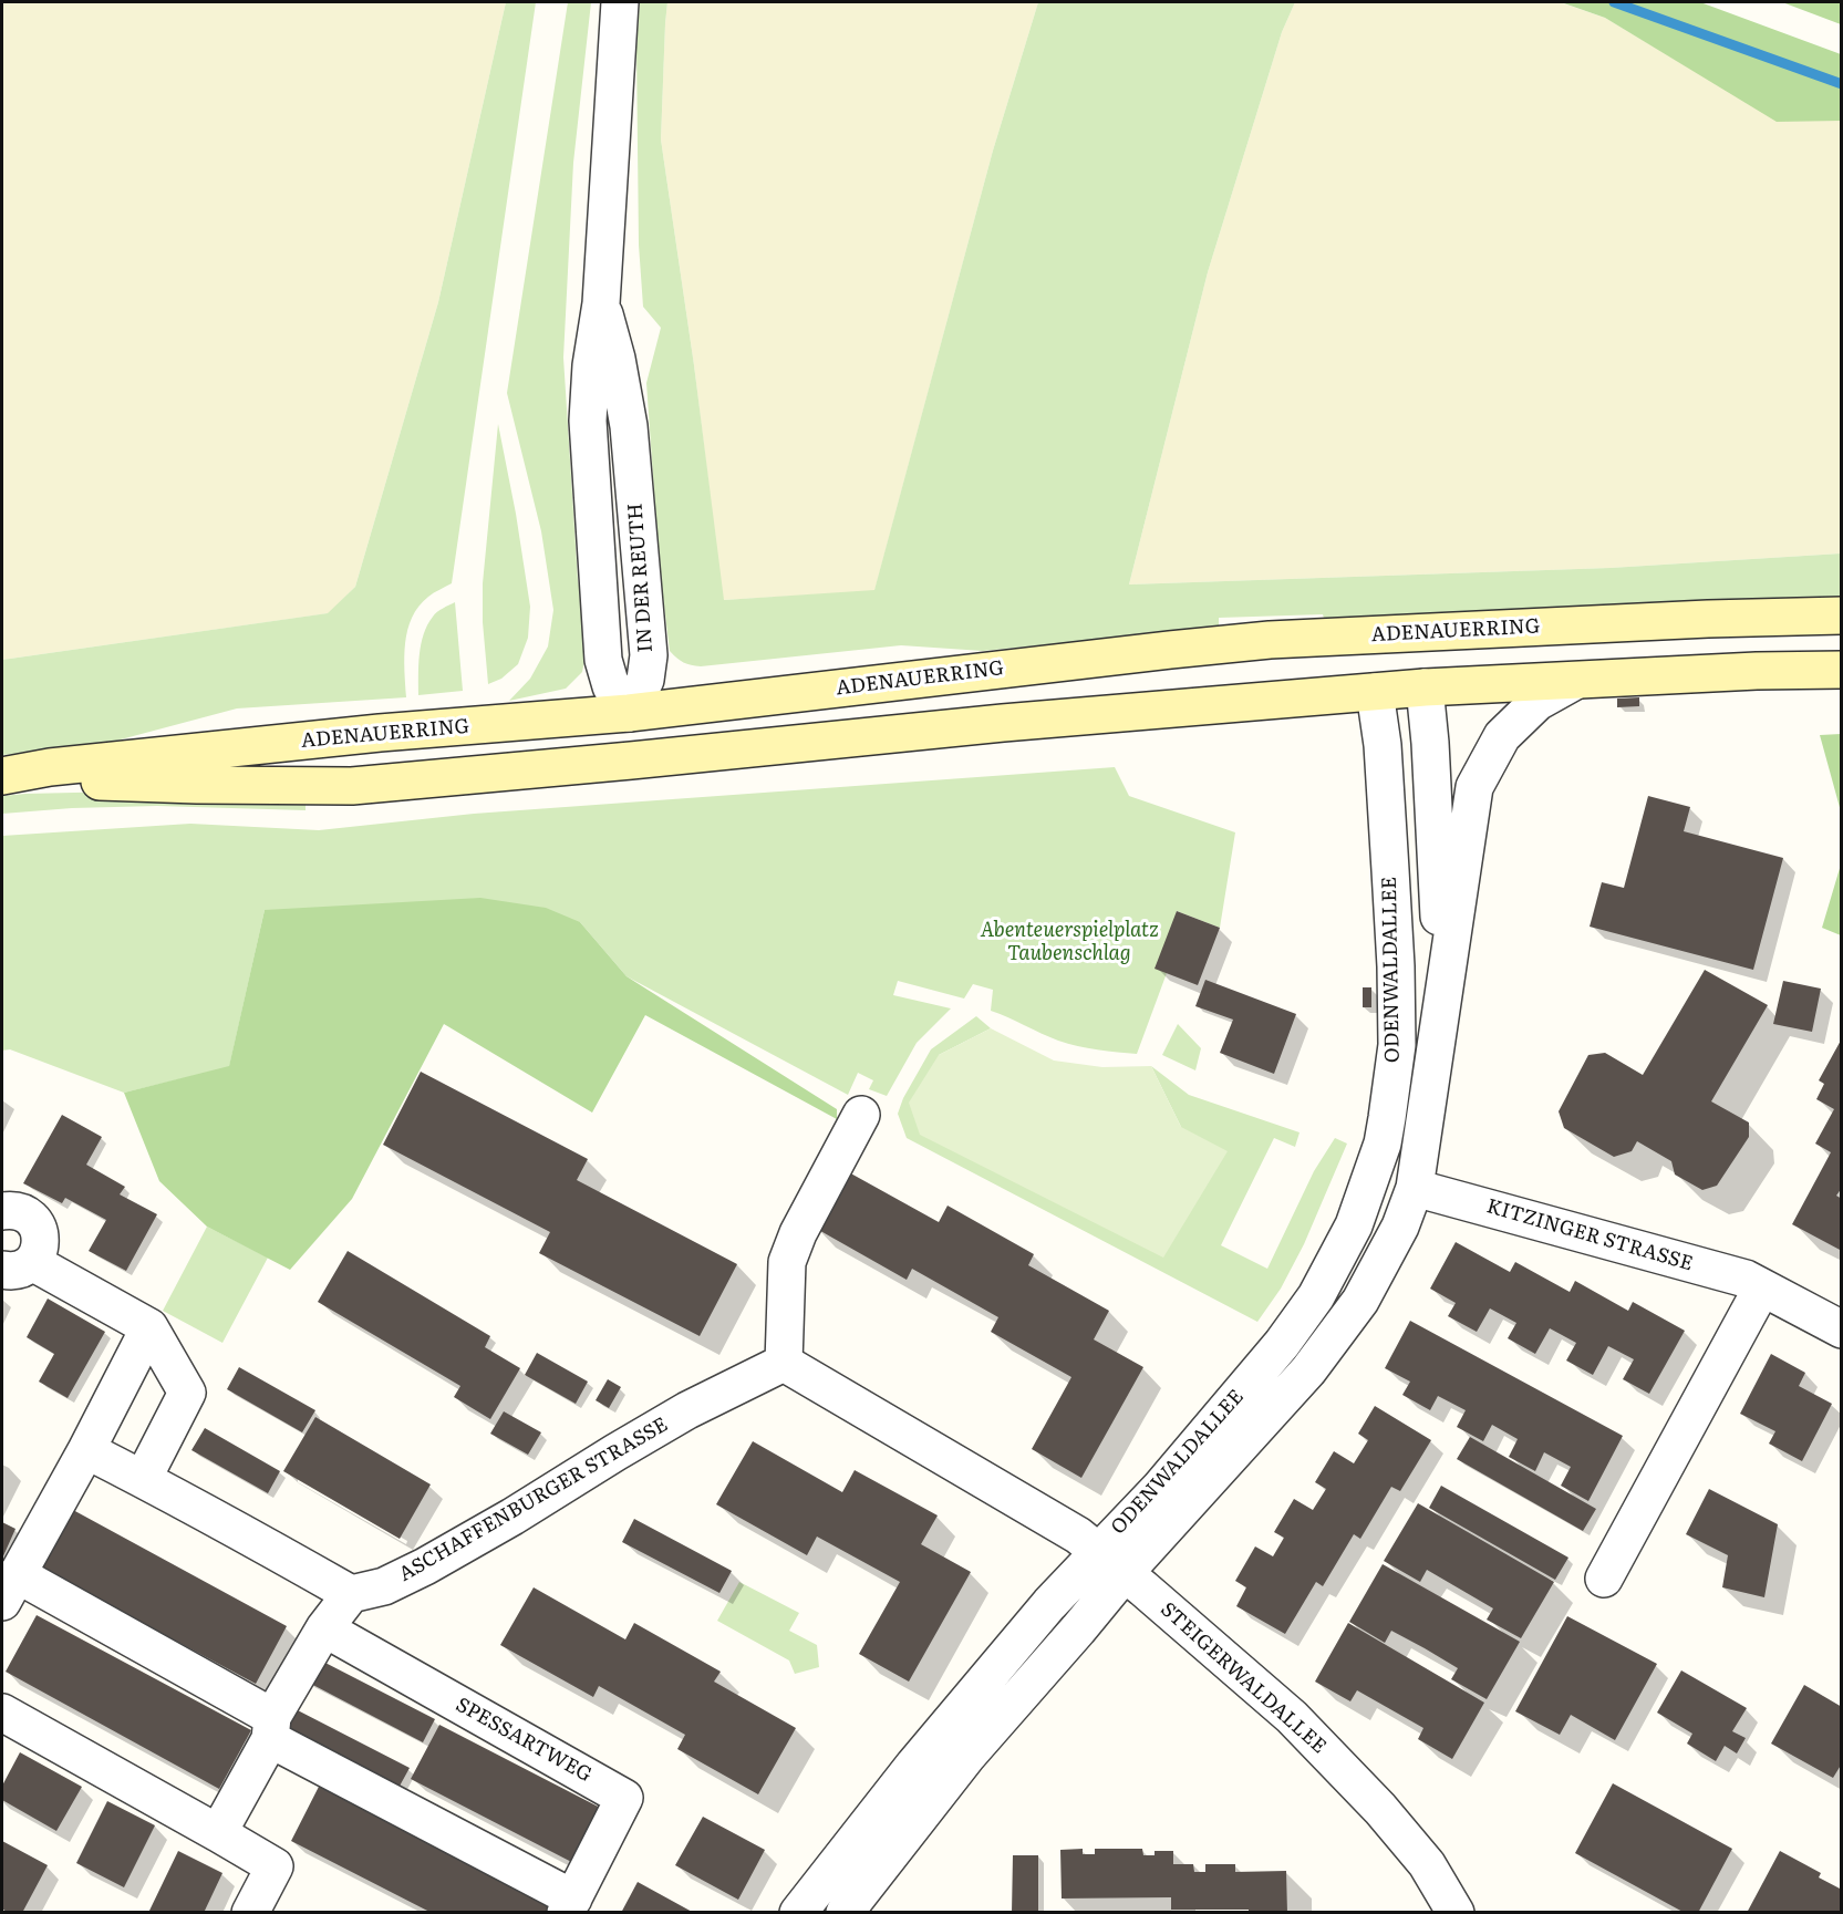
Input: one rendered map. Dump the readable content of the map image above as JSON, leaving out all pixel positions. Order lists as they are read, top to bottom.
{
  "streets": {
    "main road": ["ADENAUERRING"],
    "street": [
      "ODENWALDALLEE",
      "KITZINGER STRASSE",
      "ASCHAFFENBURGER STRASSE",
      "STEIGERWALDALLEE",
      "SPESSARTWEG"
    ]
  },
  "crossings": [
    ["ODENWALDALLEE", "KITZINGER STRASSE"],
    ["ODENWALDALLEE", "STEIGERWALDALLEE"]
  ],
  "parks": ["Abenteuerspielplatz Taubenschlag"]
}
